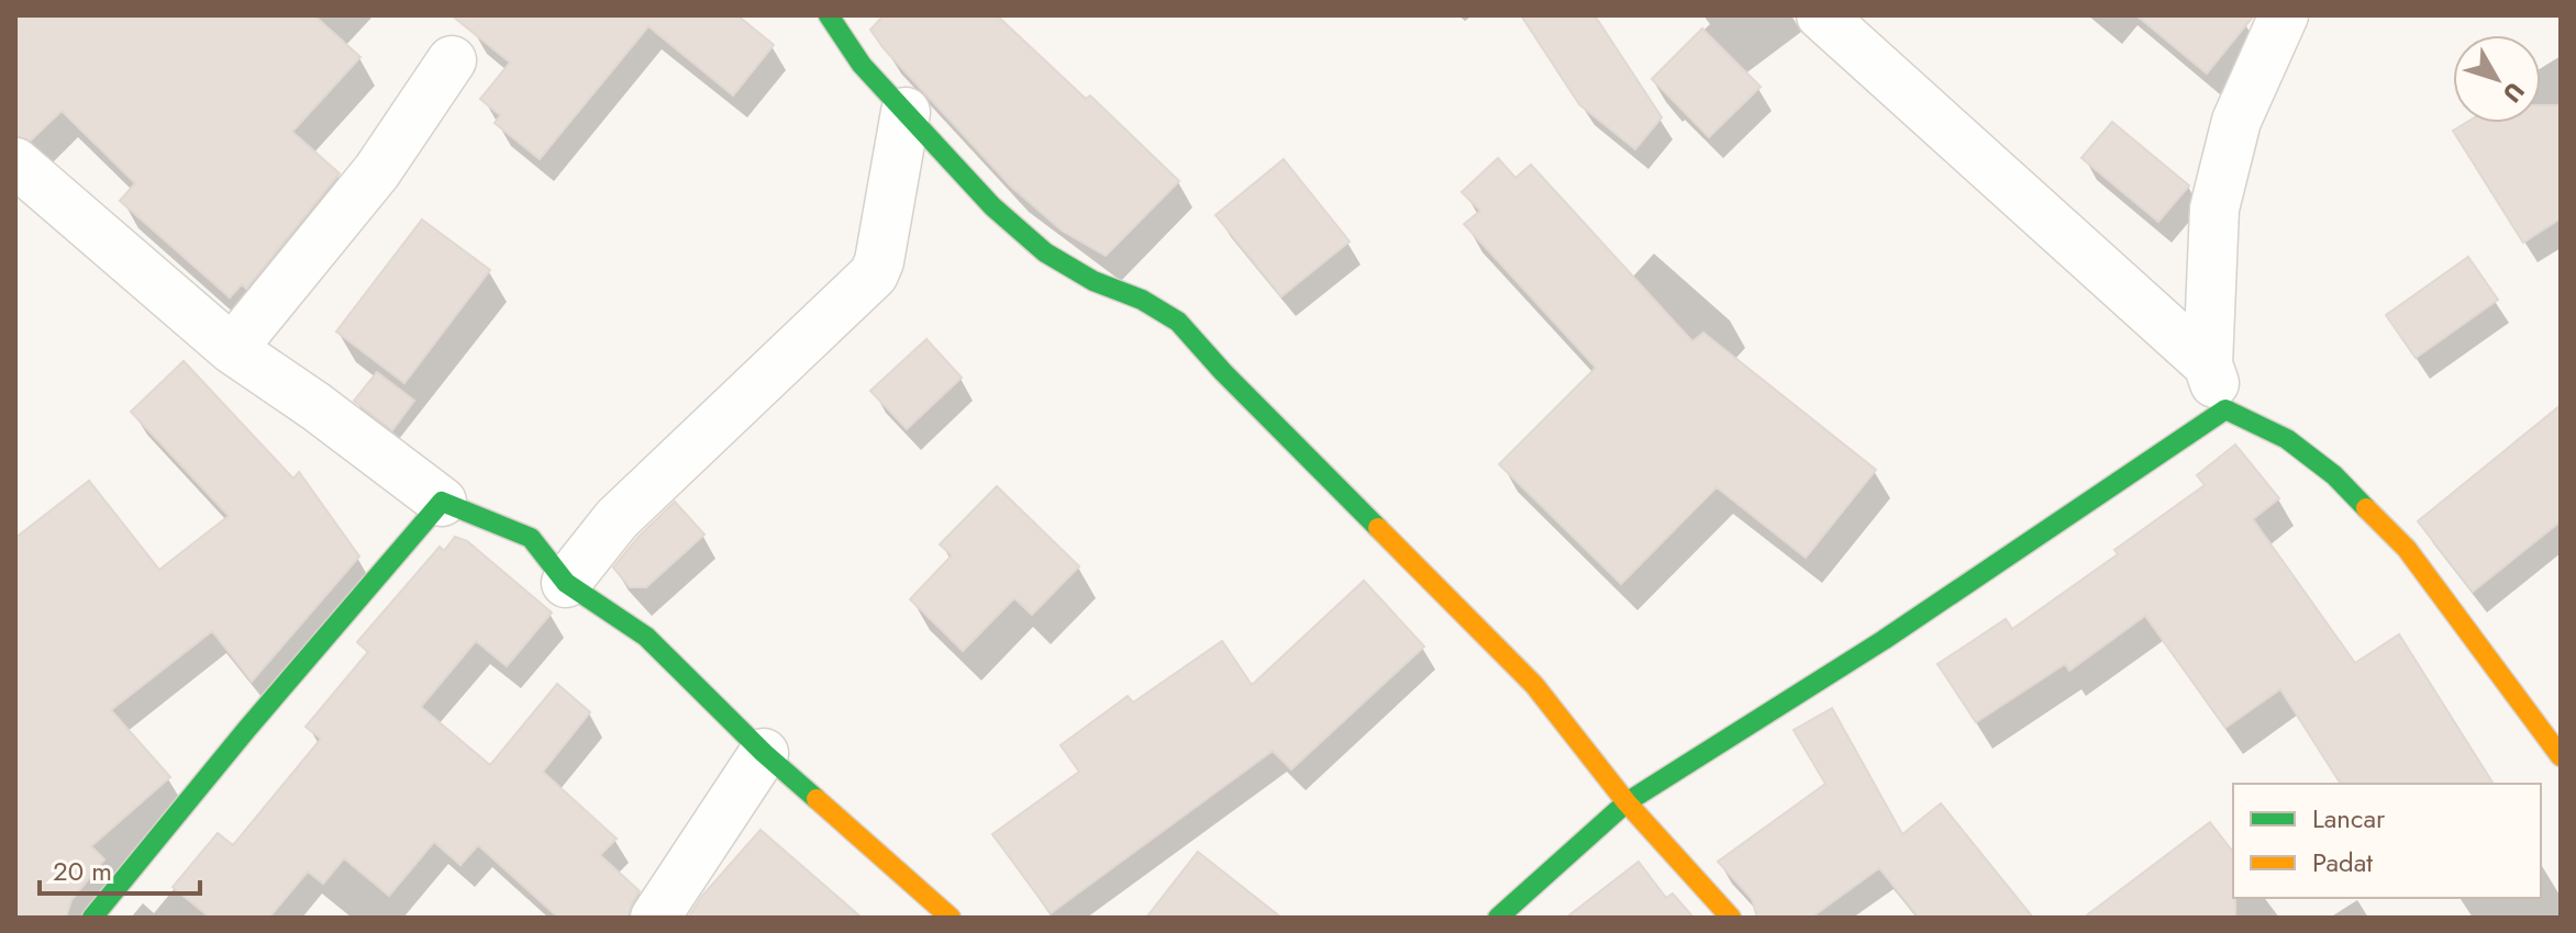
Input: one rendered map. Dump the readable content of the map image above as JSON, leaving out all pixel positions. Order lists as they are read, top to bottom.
{
  "legend": ["Lancar", "Padat"],
  "scale_bar": "20 m",
  "north": "bottom right"
}
